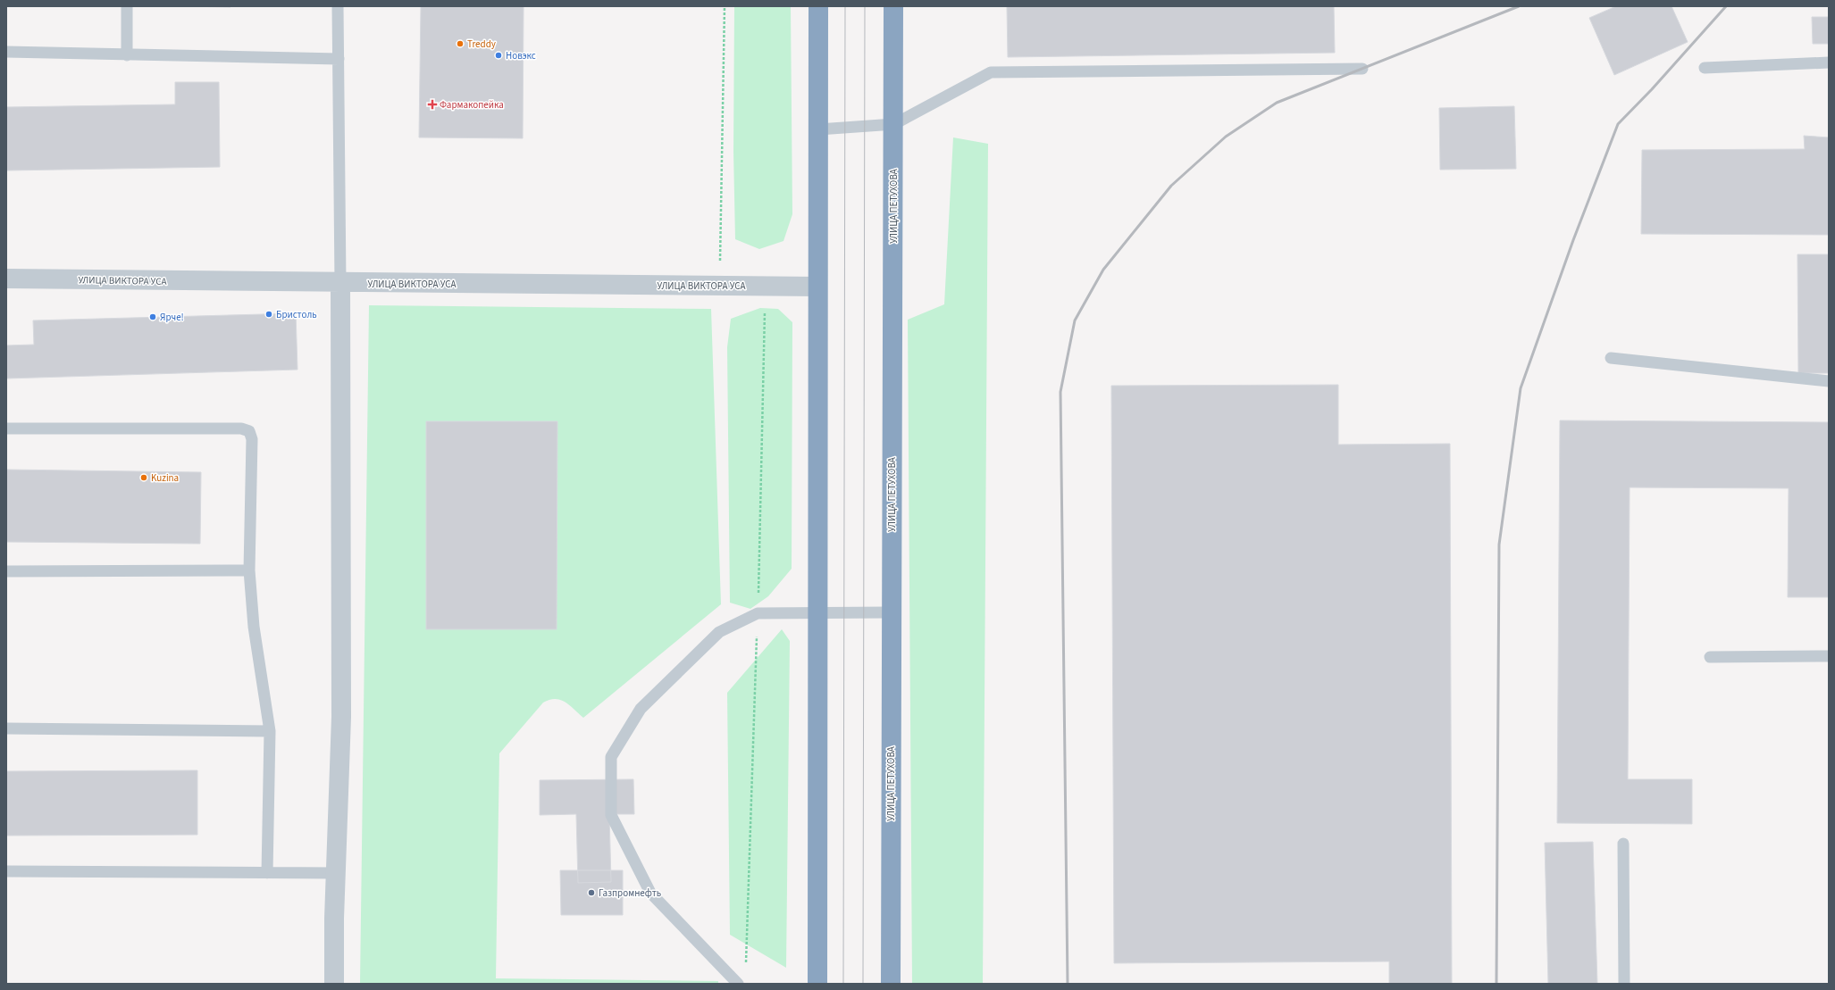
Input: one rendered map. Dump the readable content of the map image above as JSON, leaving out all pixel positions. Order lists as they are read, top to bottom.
{
  "streets": {
    "highway": ["УЛИЦА ПЕТУХОВА"],
    "street": ["УЛИЦА ВИКТОРА УСА"]
  },
  "places": {
    "other": [
      "Treddy",
      "Новэкс",
      "Бристоль",
      "Ярче!",
      "Kuzina",
      "Газпромнефть"
    ],
    "health": ["Фармакопейка"]
  }
}
